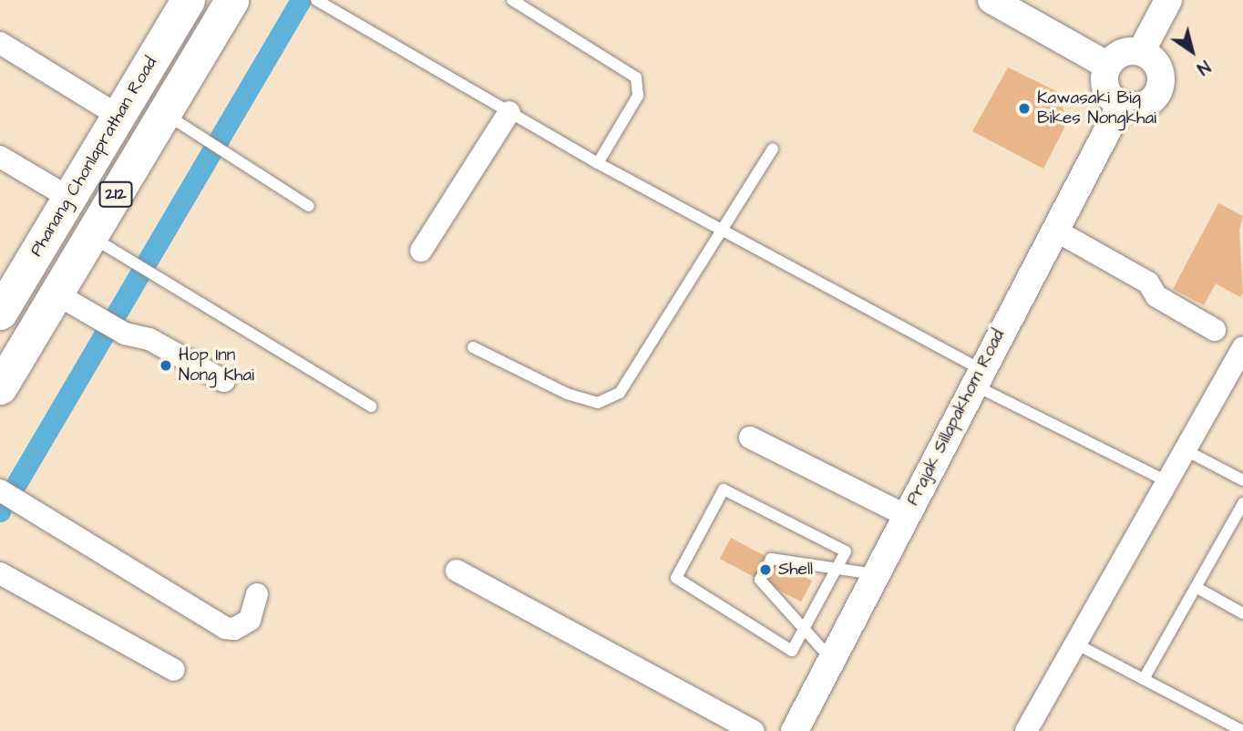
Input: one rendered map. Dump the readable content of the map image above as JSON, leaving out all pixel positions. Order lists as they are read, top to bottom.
{
  "streets": {
    "main road": ["Phanang Chonlaprathan Road", "212"],
    "street": ["Prajak Sillapakhom Road"]
  },
  "places": ["Kawasaki Big Bikes Nongkhai", "Hop Inn Nong Khai", "Shell"],
  "north": "bottom right"
}
